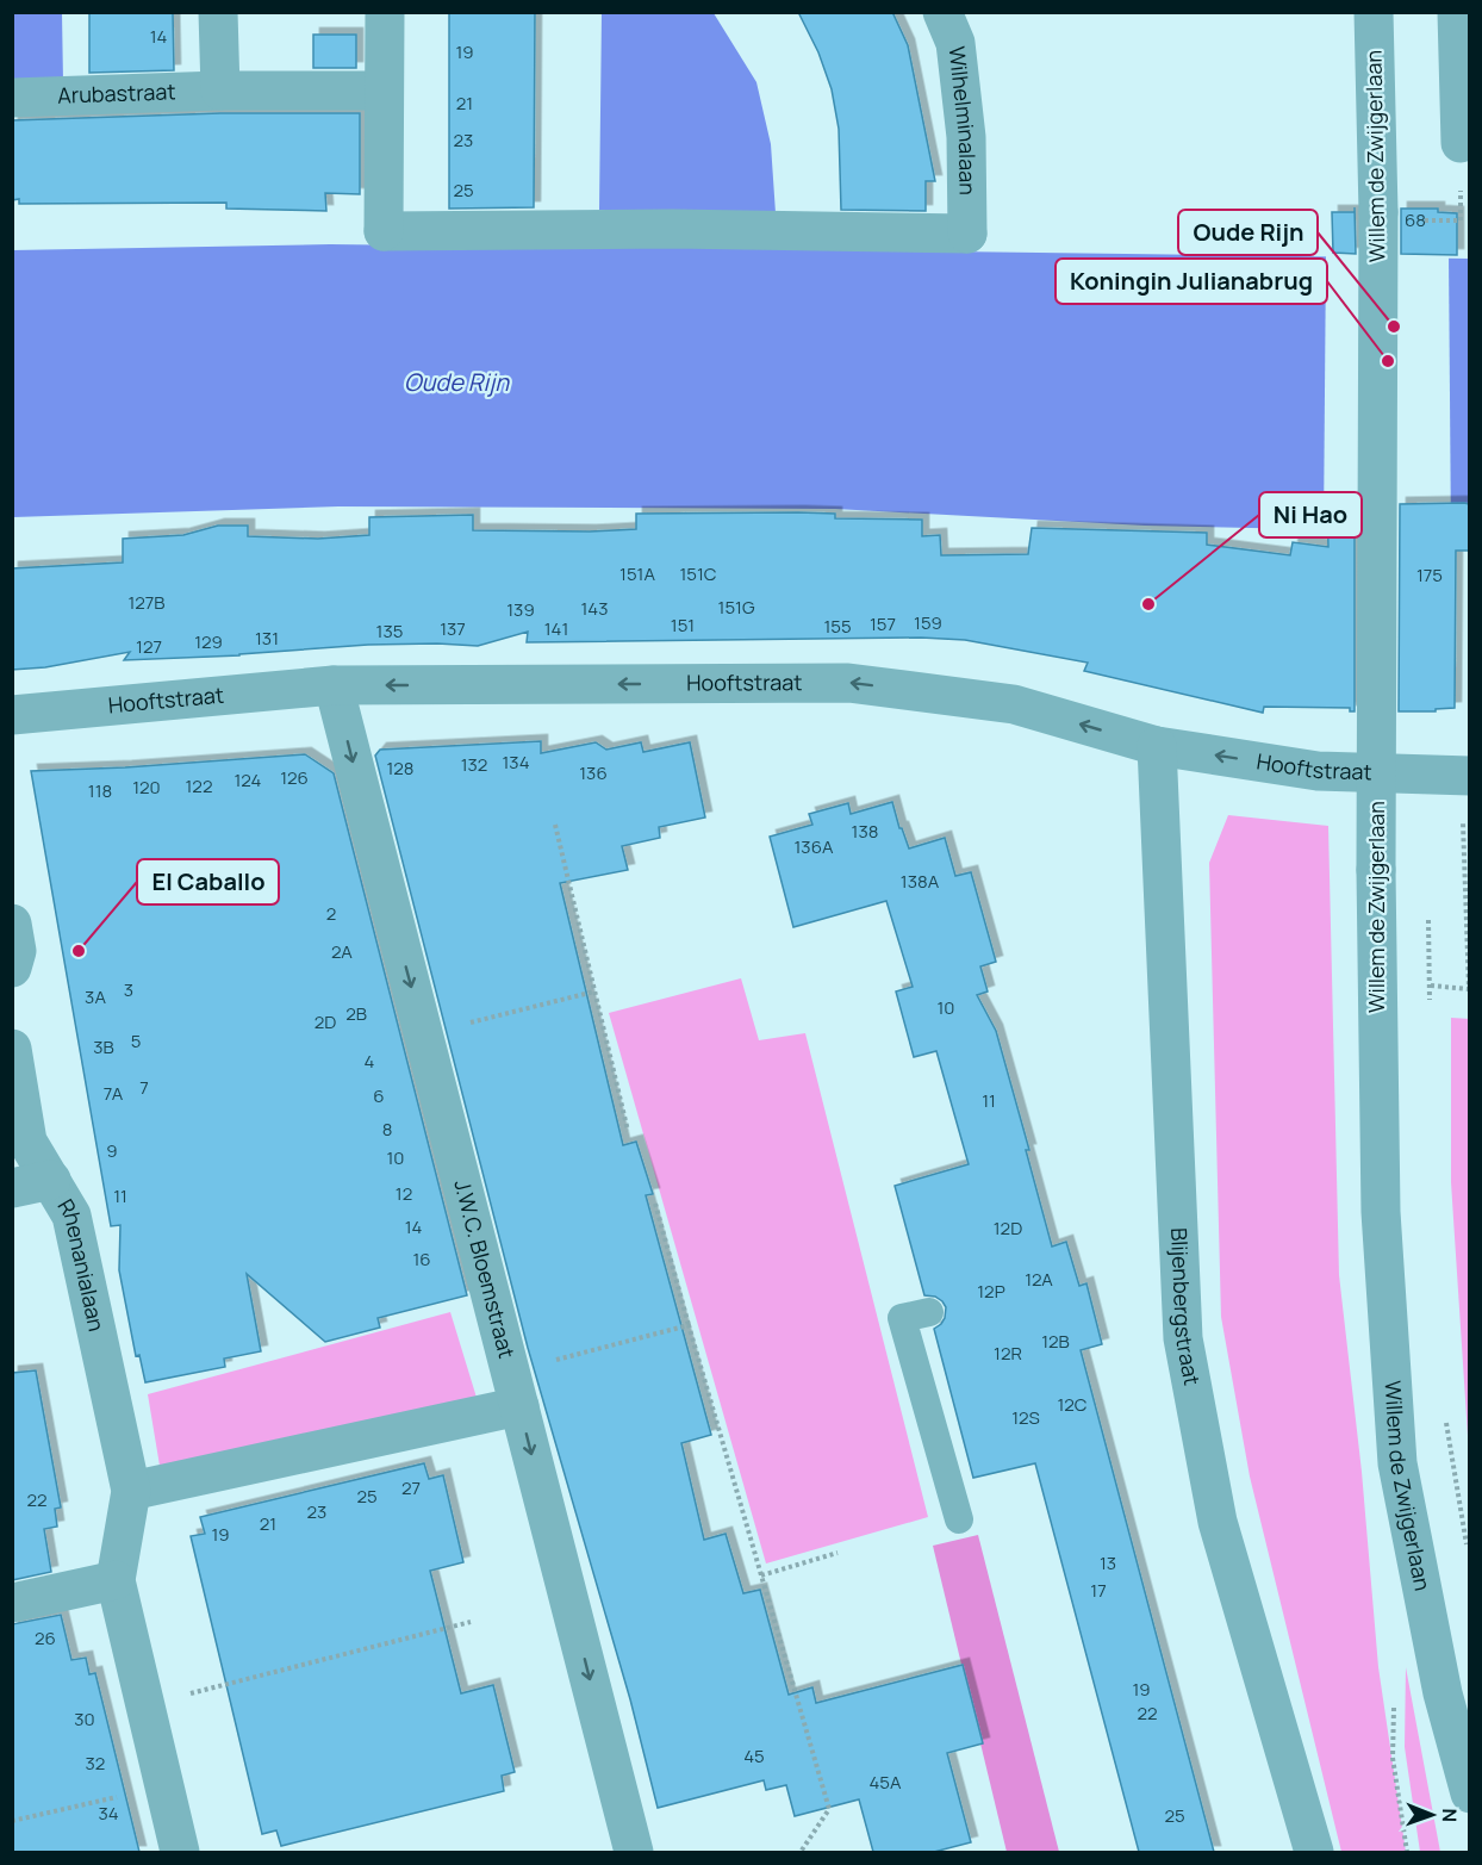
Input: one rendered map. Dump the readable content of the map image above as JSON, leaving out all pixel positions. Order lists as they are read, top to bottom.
{
  "streets": {
    "street": [
      "Arubastraat",
      "Wilhelminalaan",
      "Willem de Zwijgerlaan",
      "Hooftstraat",
      "Rhenanialaan",
      "J.W.C. Bloemstraat",
      "Blijenbergstraat"
    ]
  },
  "crossings": [
    ["Arubastraat", "Wilhelminalaan"],
    ["Hooftstraat", "J.W.C. Bloemstraat"],
    ["Hooftstraat", "Blijenbergstraat"]
  ],
  "one_way": ["Hooftstraat", "J.W.C. Bloemstraat"],
  "water": ["Oude Rijn"],
  "places": [
    "Oude Rijn",
    "Koningin Julianabrug",
    "Ni Hao",
    "El Caballo"
  ],
  "house_numbers": [
    "14",
    "19",
    "21",
    "23",
    "25",
    "68",
    "151A",
    "151C",
    "175",
    "127B",
    "151G",
    "143",
    "139",
    "159",
    "157",
    "151",
    "155",
    "137",
    "141",
    "135",
    "131",
    "129",
    "127",
    "134",
    "132",
    "128",
    "136",
    "126",
    "124",
    "122",
    "120",
    "118",
    "138",
    "136A",
    "138A",
    "2",
    "2A",
    "3",
    "3A",
    "10",
    "2B",
    "2D",
    "5",
    "3B",
    "4",
    "7",
    "7A",
    "6",
    "11",
    "8",
    "9",
    "10",
    "12",
    "11",
    "14",
    "12D",
    "16",
    "12A",
    "12P",
    "12B",
    "12R",
    "12C",
    "12S",
    "27",
    "25",
    "22",
    "23",
    "21",
    "19",
    "13",
    "17",
    "26",
    "19",
    "22",
    "30",
    "45",
    "32",
    "45A",
    "34",
    "25"
  ],
  "north": "right"
}
